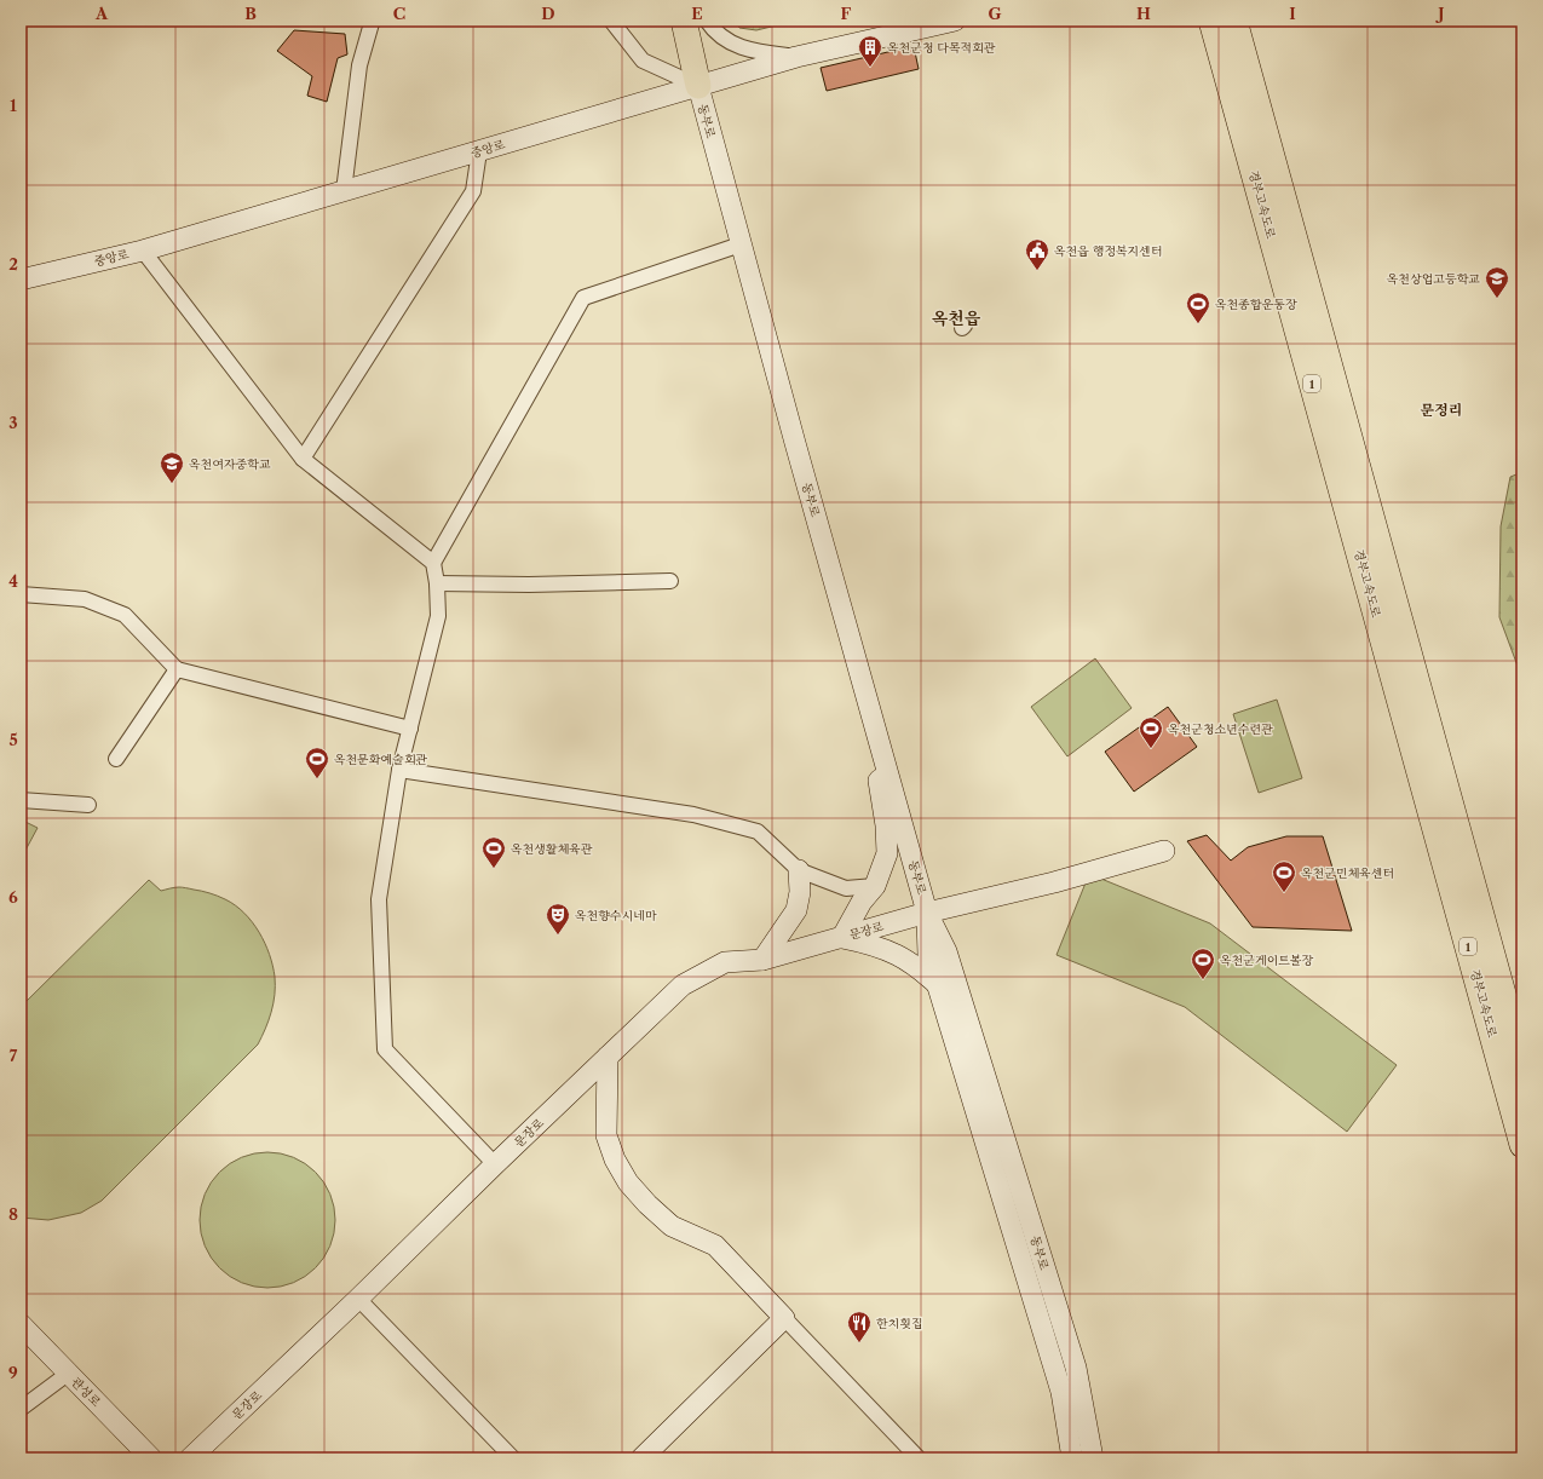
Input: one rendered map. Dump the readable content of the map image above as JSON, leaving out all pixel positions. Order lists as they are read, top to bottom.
{
  "streets": {
    "highway": ["경부고속도로", "1"],
    "street": [
      "동부로",
      "중앙로",
      "문장로",
      "관성로"
    ]
  },
  "crossings": [
    ["동부로", "중앙로"],
    ["동부로", "문장로"]
  ],
  "districts": ["옥천읍", "문정리"],
  "places": {
    "building": ["옥천군청 다목적회관"],
    "public building": ["옥천읍 행정복지센터"],
    "school or university": ["옥천상업고등학교", "옥천여자중학교"],
    "sports": [
      "옥천종합운동장",
      "옥천군청소년수련관",
      "옥천문화예술회관",
      "옥천생활체육관",
      "옥천군민체육센터",
      "옥천군게이트볼장"
    ],
    "theatre": ["옥천향수시네마"],
    "restaurant": ["한치횟집"]
  },
  "grid": {
    "columns": [
      "A",
      "B",
      "C",
      "D",
      "E",
      "F",
      "G",
      "H",
      "I",
      "J"
    ],
    "rows": [
      "1",
      "2",
      "3",
      "4",
      "5",
      "6",
      "7",
      "8",
      "9"
    ]
  }
}
